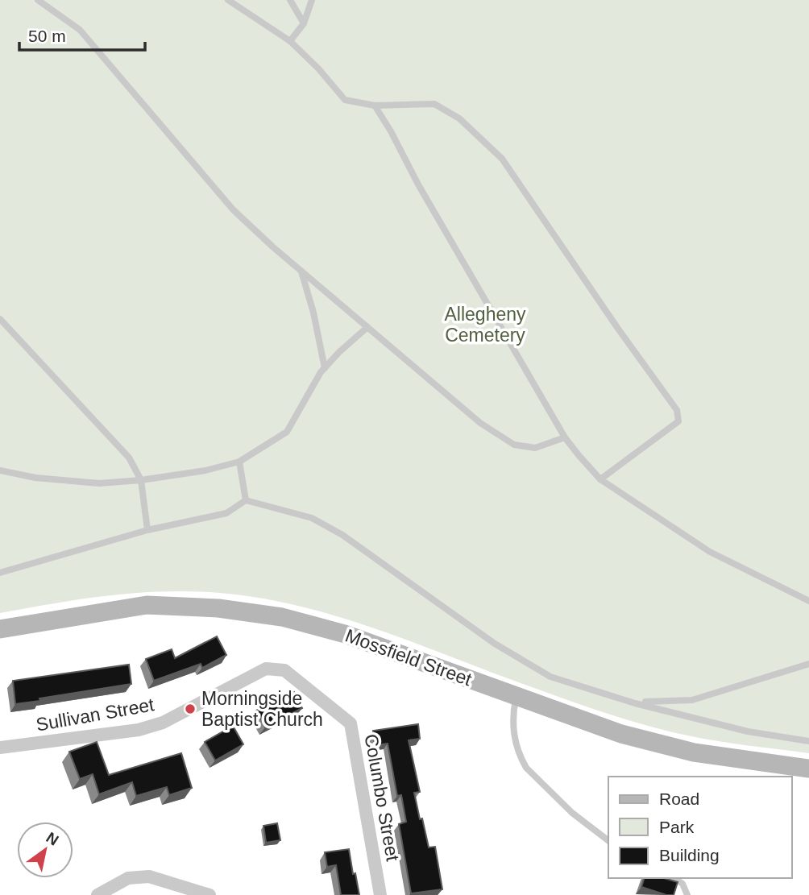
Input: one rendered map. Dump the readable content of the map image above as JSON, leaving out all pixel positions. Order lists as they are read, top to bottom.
{
  "streets": {
    "street": ["Mossfield Street", "Sullivan Street", "Columbo Street"]
  },
  "crossings": [
    ["Sullivan Street", "Columbo Street"]
  ],
  "parks": ["Allegheny Cemetery"],
  "places": ["Morningside Baptist Church"],
  "legend": ["Road", "Park", "Building"],
  "scale_bar": "50 m",
  "north": "top right"
}
